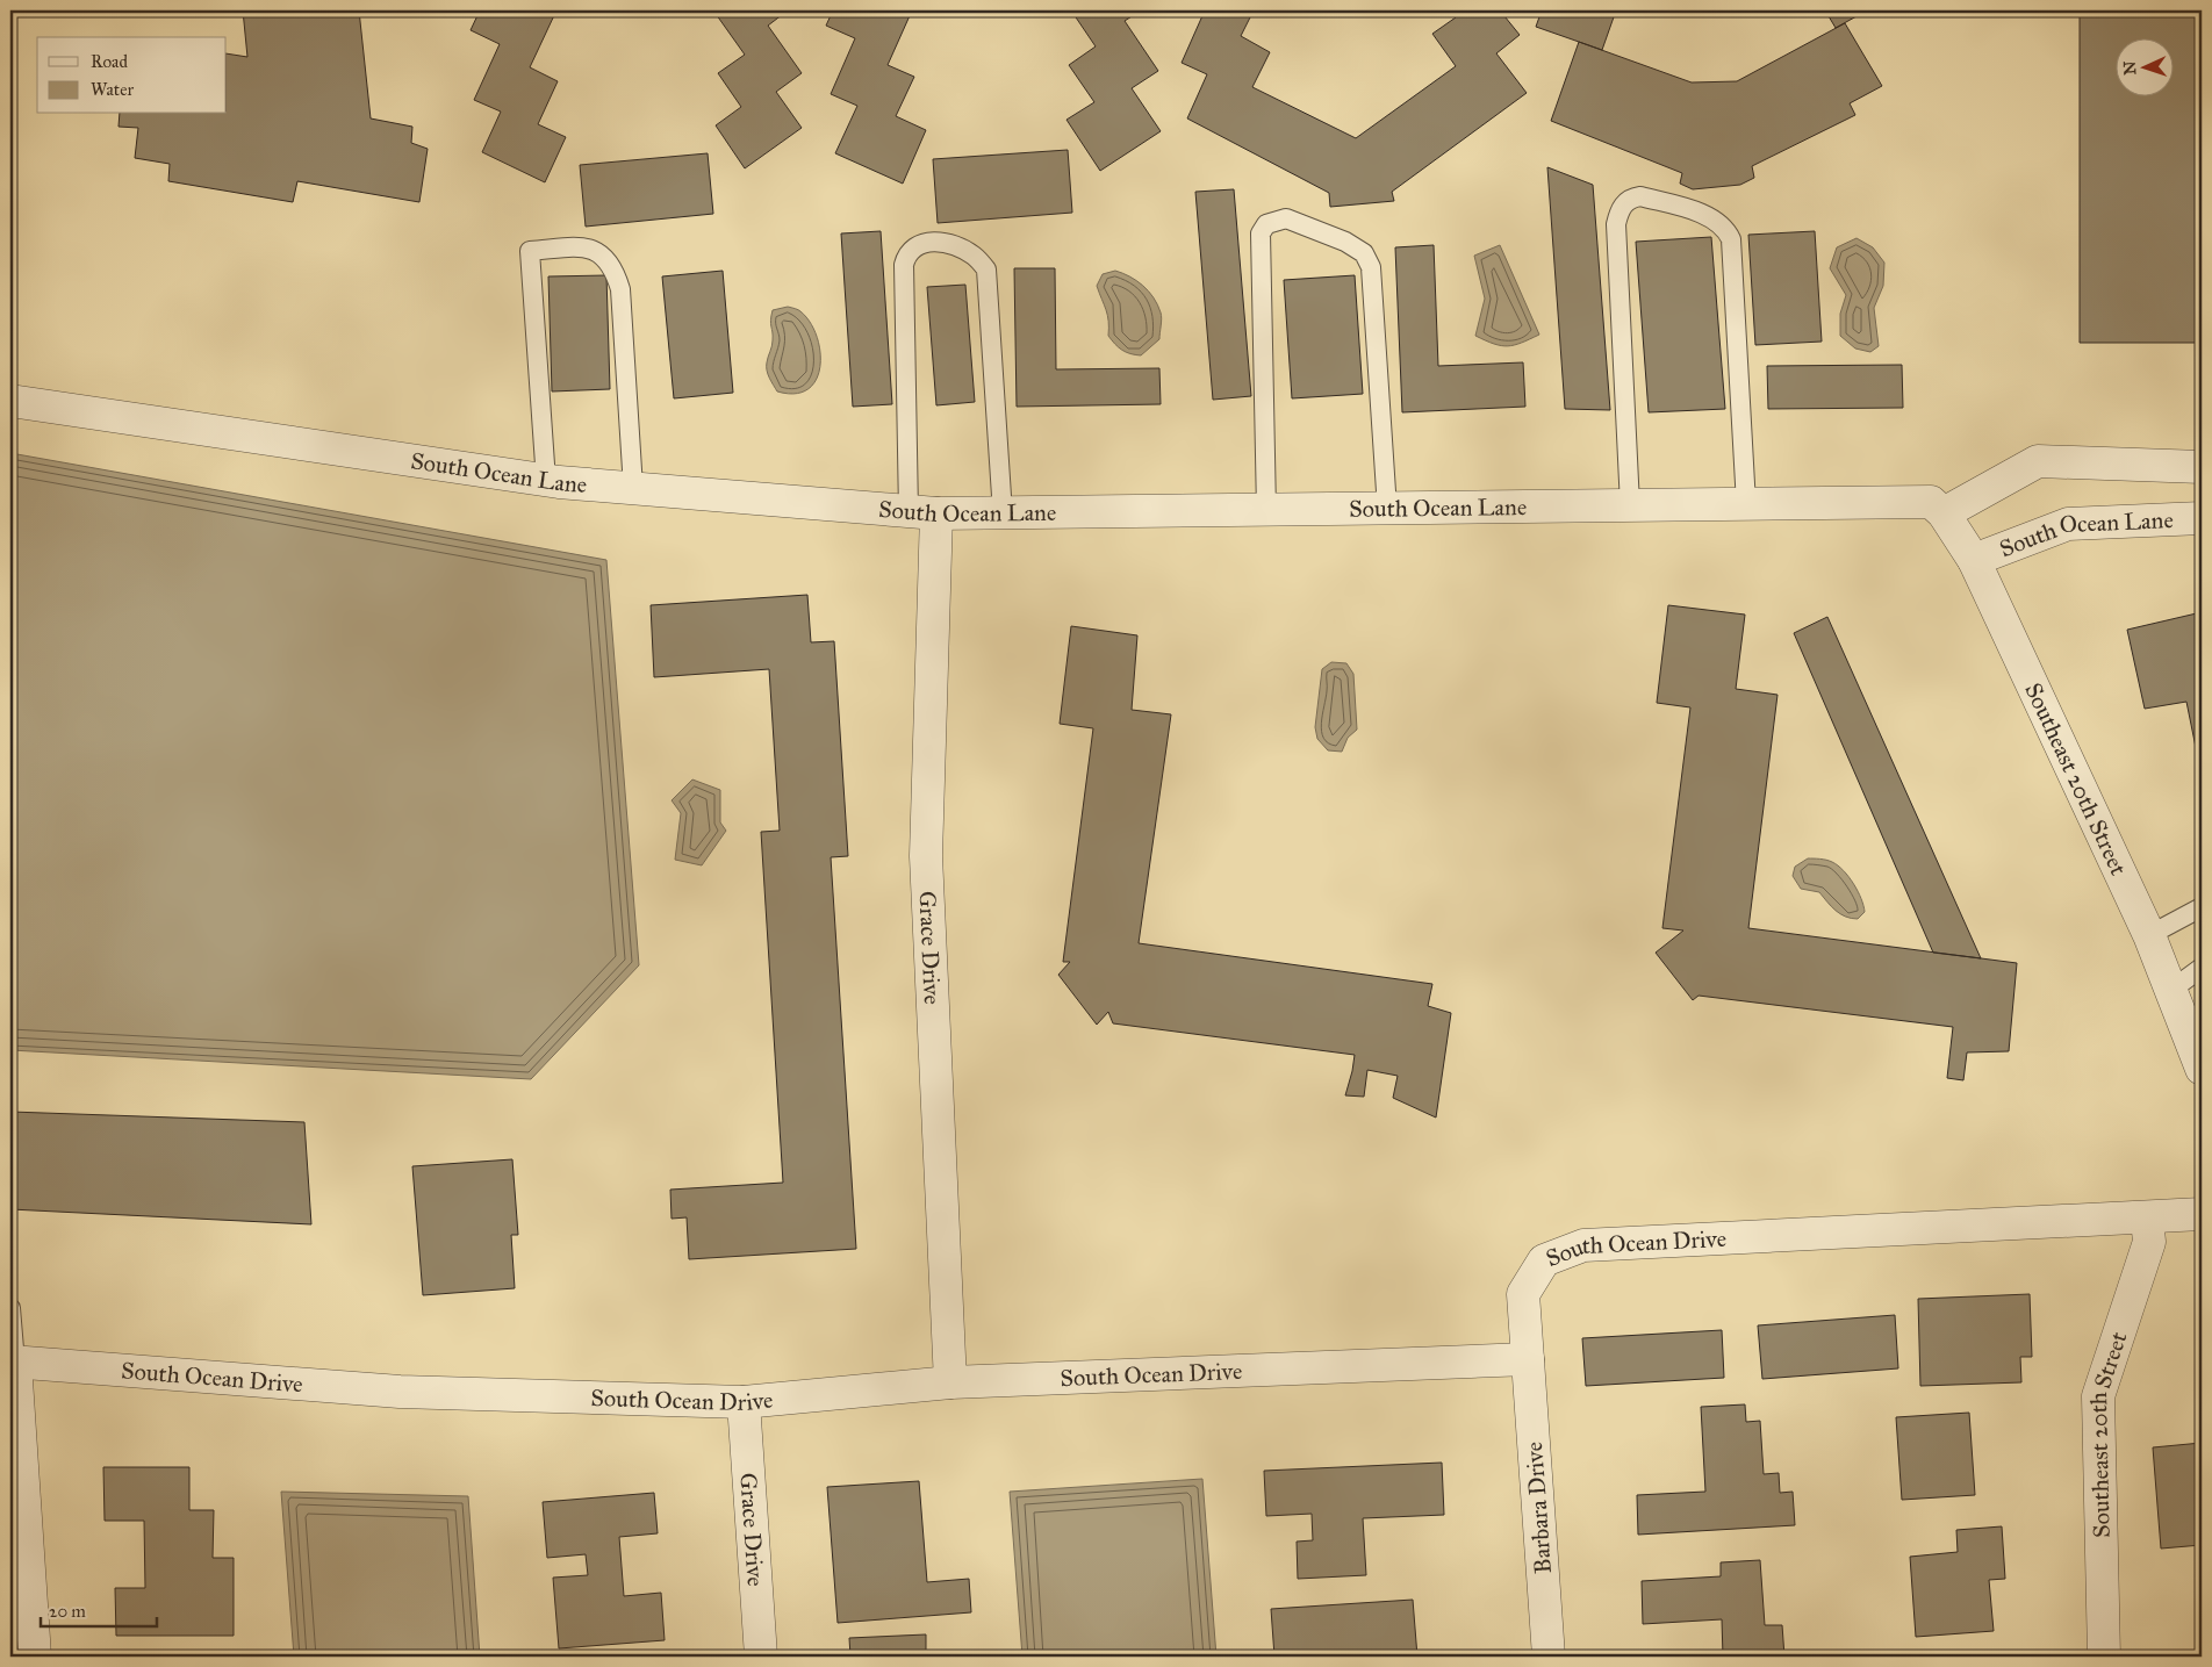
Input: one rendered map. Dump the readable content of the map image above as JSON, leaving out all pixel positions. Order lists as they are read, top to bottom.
{
  "streets": {
    "street": [
      "South Ocean Lane",
      "Southeast 20th Street",
      "Grace Drive",
      "South Ocean Drive",
      "Barbara Drive"
    ]
  },
  "crossings": [
    ["South Ocean Lane", "Southeast 20th Street"],
    ["South Ocean Lane", "Grace Drive"],
    ["Southeast 20th Street", "South Ocean Drive"],
    ["Grace Drive", "South Ocean Drive"],
    ["South Ocean Drive", "Barbara Drive"]
  ],
  "legend": ["Road", "Water"],
  "scale_bar": "20 m",
  "north": "left"
}
